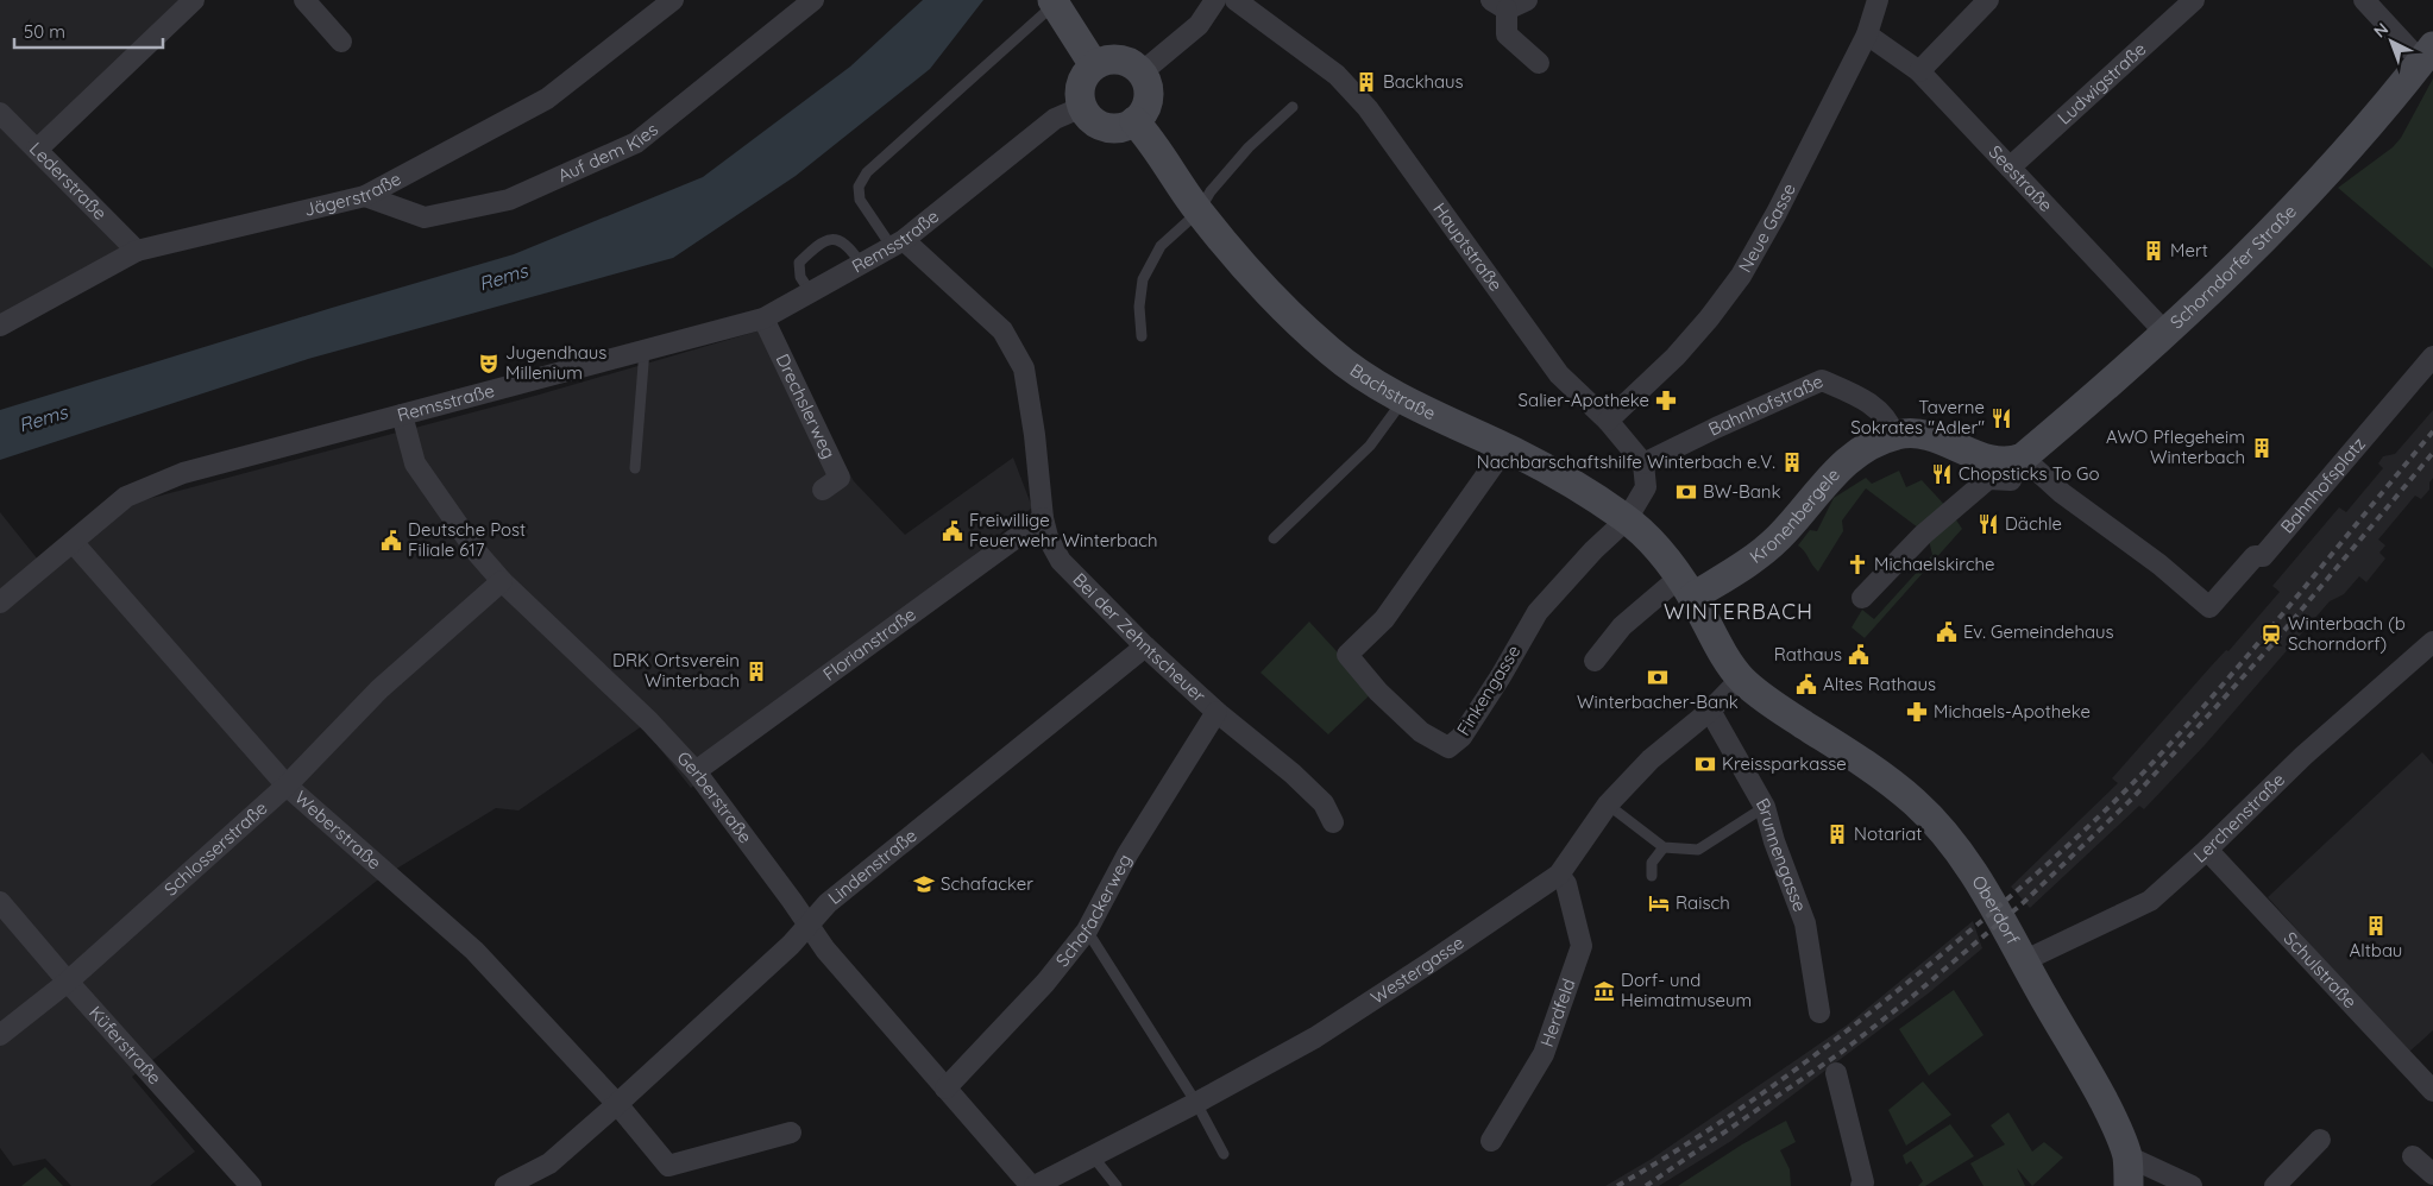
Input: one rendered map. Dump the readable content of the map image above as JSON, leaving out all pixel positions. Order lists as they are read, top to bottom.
{
  "streets": {
    "main road": [
      "Schorndorfer Straße",
      "Bachstraße",
      "Kronenbergele",
      "Oberdorf"
    ],
    "street": [
      "Ludwigstraße",
      "Auf dem Kies",
      "Seestraße",
      "Lederstraße",
      "Jägerstraße",
      "Neue Gasse",
      "Remsstraße",
      "Hauptstraße",
      "Drechslerweg",
      "Bahnhofstraße",
      "Bahnhofsplatz",
      "Bei der Zehntscheuer",
      "Florianstraße",
      "Finkengasse",
      "Gerberstraße",
      "Lerchenstraße",
      "Weberstraße",
      "Schlosserstraße",
      "Brunnengasse",
      "Lindenstraße",
      "Schafackerweg",
      "Westergasse",
      "Schulstraße",
      "Herdfeld",
      "Küferstraße"
    ]
  },
  "crossings": [
    ["Ludwigstraße", "Seestraße"],
    ["Auf dem Kies", "Jägerstraße"],
    ["Seestraße", "Neue Gasse"],
    ["Seestraße", "Schorndorfer Straße"],
    ["Lederstraße", "Jägerstraße"],
    ["Neue Gasse", "Hauptstraße"],
    ["Remsstraße", "Bachstraße"],
    ["Remsstraße", "Drechslerweg"],
    ["Remsstraße", "Bei der Zehntscheuer"],
    ["Remsstraße", "Gerberstraße"],
    ["Remsstraße", "Weberstraße"],
    ["Hauptstraße", "Bahnhofstraße"],
    ["Schorndorfer Straße", "Bahnhofsplatz"],
    ["Bachstraße", "Kronenbergele"],
    ["Bachstraße", "Finkengasse"],
    ["Bachstraße", "Oberdorf"],
    ["Bahnhofstraße", "Kronenbergele"],
    ["Kronenbergele", "Oberdorf"],
    ["Bei der Zehntscheuer", "Florianstraße"],
    ["Bei der Zehntscheuer", "Lindenstraße"],
    ["Bei der Zehntscheuer", "Schafackerweg"],
    ["Florianstraße", "Gerberstraße"],
    ["Gerberstraße", "Schlosserstraße"],
    ["Gerberstraße", "Lindenstraße"],
    ["Gerberstraße", "Schafackerweg"],
    ["Gerberstraße", "Westergasse"],
    ["Lerchenstraße", "Oberdorf"],
    ["Lerchenstraße", "Schulstraße"],
    ["Weberstraße", "Schlosserstraße"],
    ["Weberstraße", "Lindenstraße"],
    ["Schlosserstraße", "Küferstraße"],
    ["Brunnengasse", "Westergasse"],
    ["Oberdorf", "Westergasse"],
    ["Westergasse", "Herdfeld"]
  ],
  "districts": ["WINTERBACH"],
  "water": ["Rems"],
  "places": {
    "building": [
      "Backhaus",
      "Mert",
      "AWO Pflegeheim Winterbach",
      "Nachbarschaftshilfe Winterbach e.V.",
      "DRK Ortsverein Winterbach",
      "Notariat",
      "Altbau"
    ],
    "theatre": ["Jugendhaus Millenium"],
    "pharmacy": ["Salier-Apotheke", "Michaels-Apotheke"],
    "restaurant": ["Taverne Sokrates \"Adler\"", "Chopsticks To Go", "Dächle"],
    "bank": ["BW-Bank", "Winterbacher-Bank", "Kreissparkasse"],
    "public building": [
      "Freiwillige Feuerwehr Winterbach",
      "Deutsche Post Filiale 617",
      "Ev. Gemeindehaus",
      "Rathaus",
      "Altes Rathaus"
    ],
    "church": ["Michaelskirche"],
    "station": ["Winterbach (b Schorndorf)"],
    "school or university": ["Schafacker"],
    "hotel": ["Raisch"],
    "museum": ["Dorf- und Heimatmuseum"]
  },
  "scale_bar": "50 m",
  "north": "top left"
}
